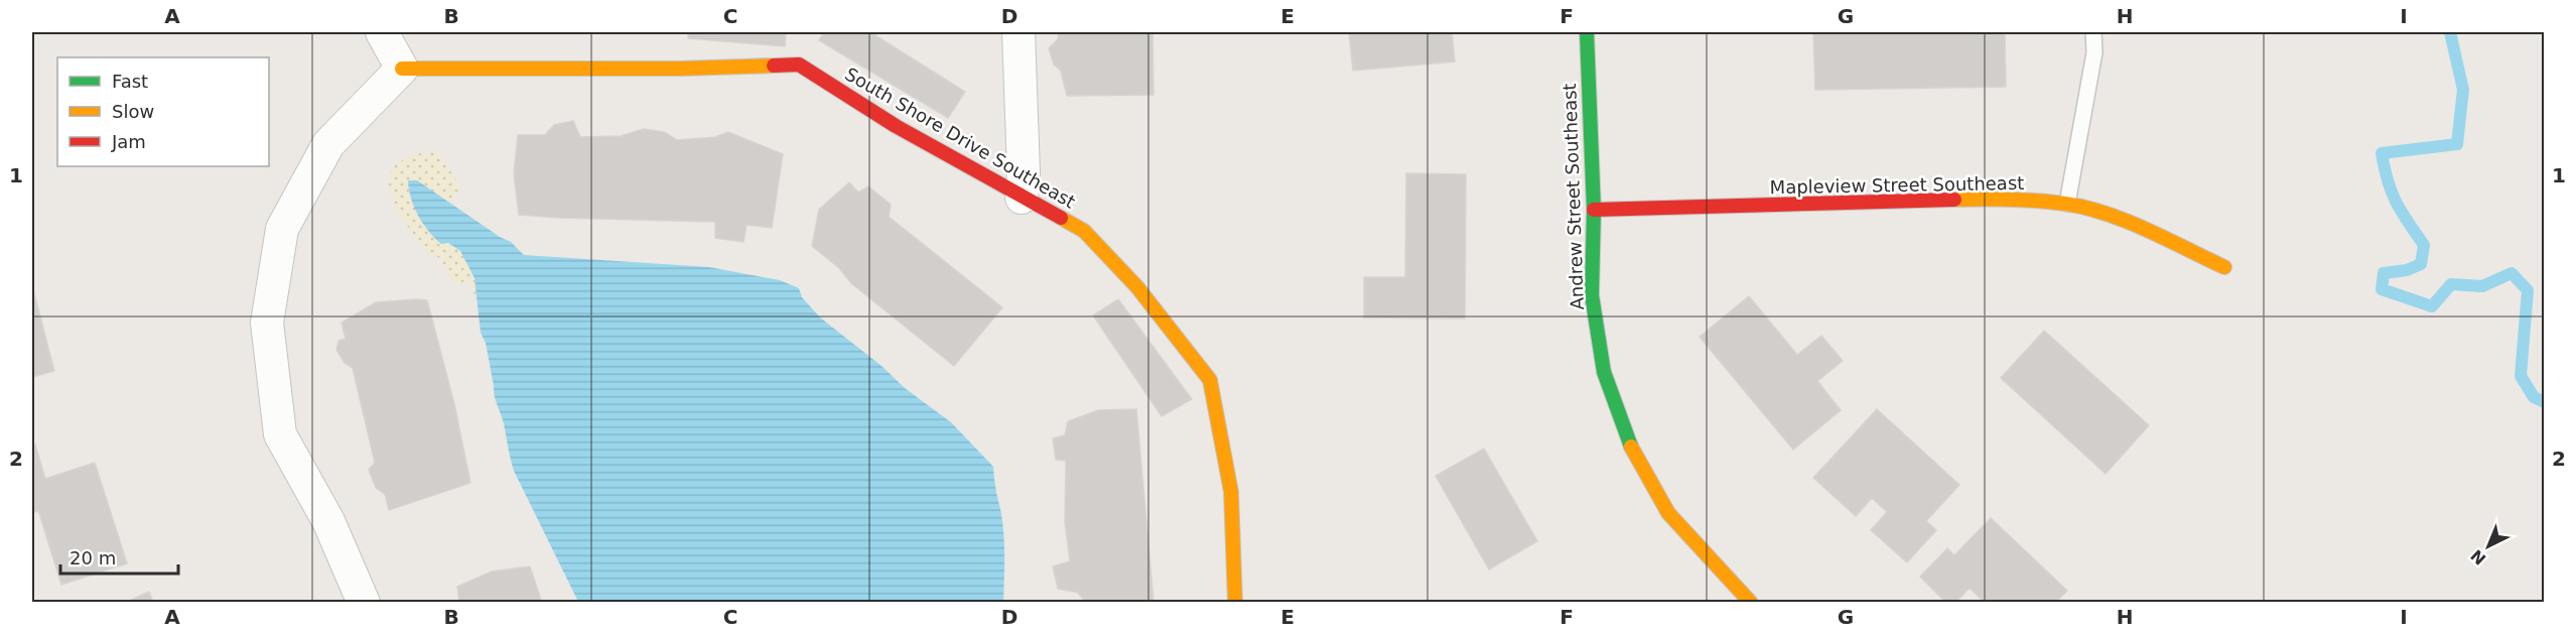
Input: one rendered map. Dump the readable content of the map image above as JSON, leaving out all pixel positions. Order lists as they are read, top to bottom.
{
  "streets": {
    "street": ["South Shore Drive Southeast", "Mapleview Street Southeast", "Andrew Street Southeast"]
  },
  "crossings": [
    ["Mapleview Street Southeast", "Andrew Street Southeast"]
  ],
  "legend": ["Fast", "Slow", "Jam"],
  "scale_bar": "20 m",
  "north": "bottom left",
  "grid": {
    "columns": [
      "A",
      "B",
      "C",
      "D",
      "E",
      "F",
      "G",
      "H",
      "I"
    ],
    "rows": ["1", "2"]
  }
}
